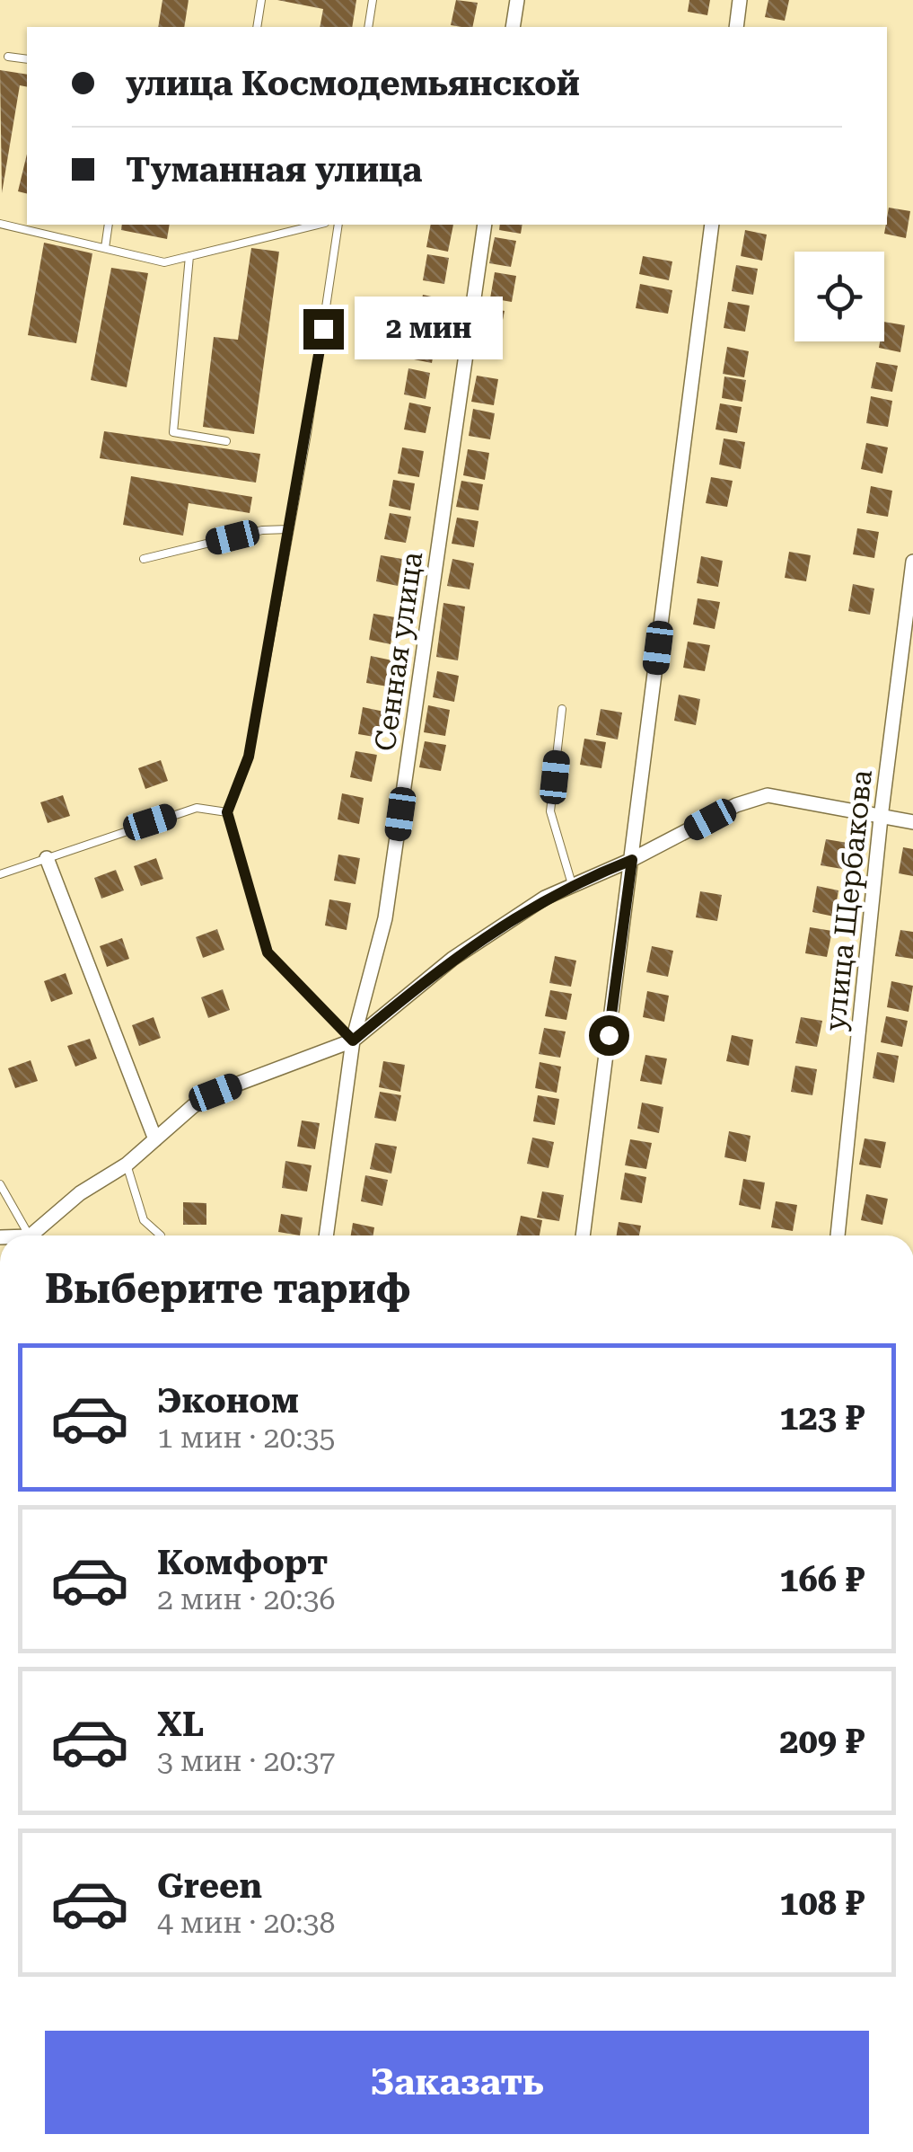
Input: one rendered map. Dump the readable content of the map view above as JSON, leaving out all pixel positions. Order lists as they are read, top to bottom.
{
  "streets": {
    "street": ["Сенная улица", "улица Щербакова"]
  },
  "page": {
    "banner": ["улица Космодемьянской", "Туманная улица"],
    "bubble": "2 мин",
    "heading": "Выберите тариф",
    "list": [
      {
        "name": "Эконом",
        "note": "1 мин · 20:35",
        "value": "123 ₽"
      },
      {
        "name": "Комфорт",
        "note": "2 мин · 20:36",
        "value": "166 ₽"
      },
      {
        "name": "XL",
        "note": "3 мин · 20:37",
        "value": "209 ₽"
      },
      {
        "name": "Green",
        "note": "4 мин · 20:38",
        "value": "108 ₽"
      }
    ],
    "buttons": "Заказать"
  }
}
